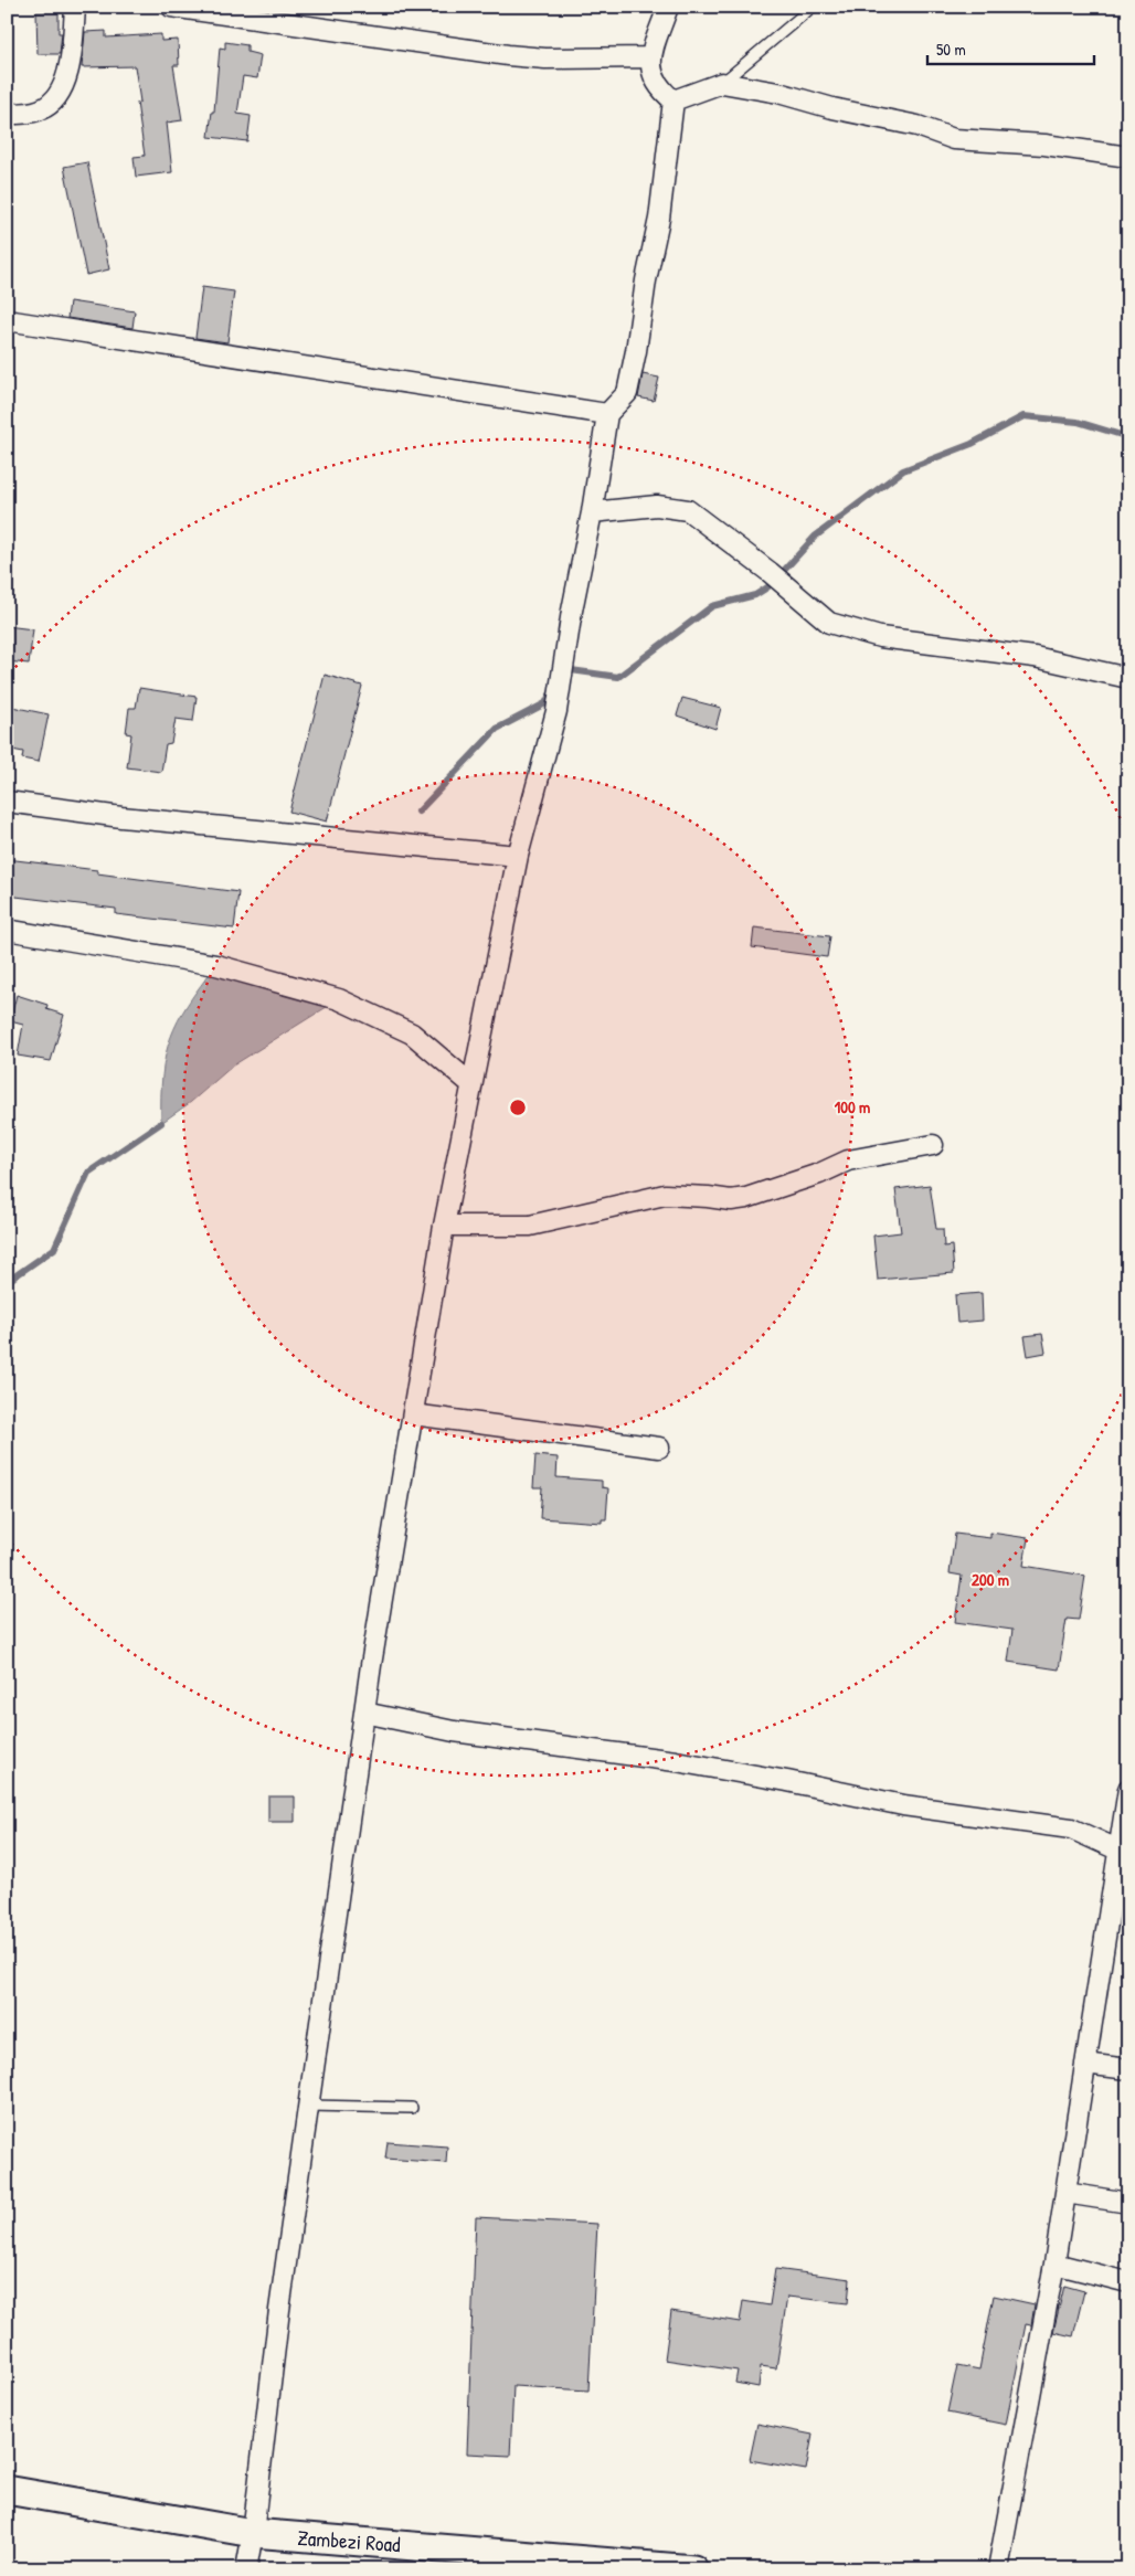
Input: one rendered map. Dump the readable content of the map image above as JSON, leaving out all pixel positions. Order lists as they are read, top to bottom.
{
  "streets": {
    "main road": ["Zambezi Road"]
  },
  "scale_bar": "50 m",
  "rings": ["100 m", "200 m"]
}
